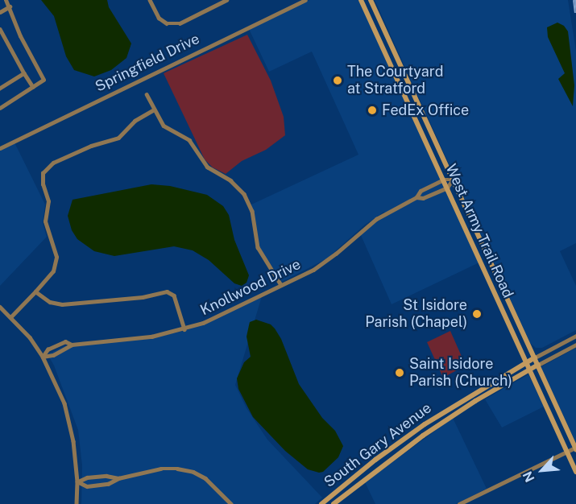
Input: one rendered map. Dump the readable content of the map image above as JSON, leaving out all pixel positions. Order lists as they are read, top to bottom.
{
  "streets": {
    "main road": ["West Army Trail Road", "South Gary Avenue"],
    "street": ["Springfield Drive", "Knollwood Drive"]
  },
  "crossings": [
    ["West Army Trail Road", "Knollwood Drive"],
    ["West Army Trail Road", "South Gary Avenue"]
  ],
  "places": [
    "The Courtyard at Stratford",
    "FedEx Office",
    "St Isidore Parish (Chapel)",
    "Saint Isidore Parish (Church)"
  ],
  "north": "bottom left"
}
